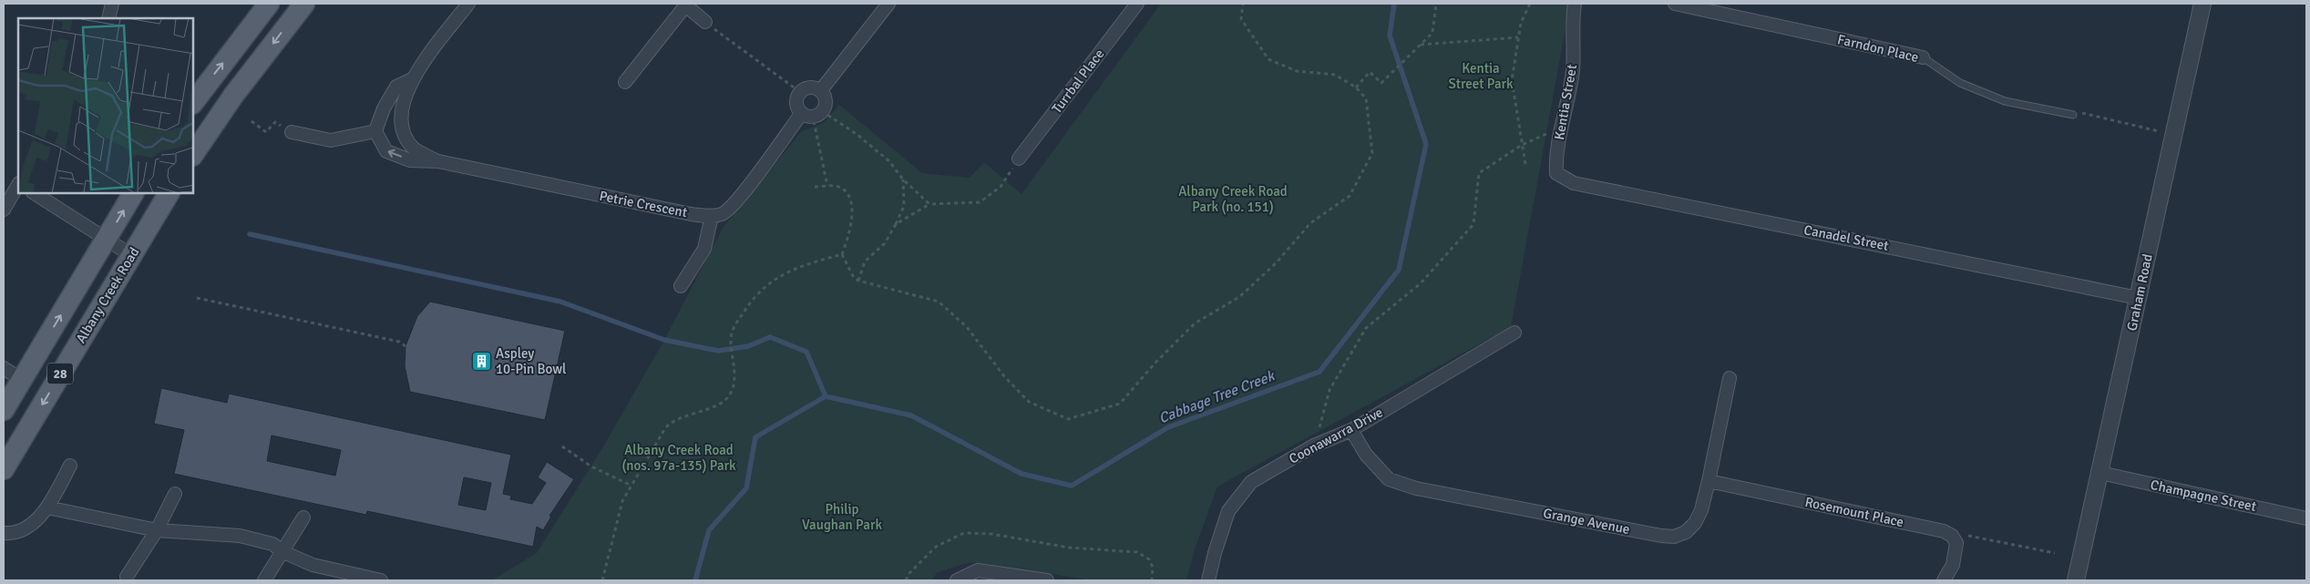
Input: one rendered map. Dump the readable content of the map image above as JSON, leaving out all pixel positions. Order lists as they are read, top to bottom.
{
  "streets": {
    "main road": ["Albany Creek Road", "28"],
    "street": [
      "Farndon Place",
      "Turrbal Place",
      "Kentia Street",
      "Petrie Crescent",
      "Canadel Street",
      "Graham Road",
      "Coonawarra Drive",
      "Champagne Street",
      "Rosemount Place",
      "Grange Avenue"
    ]
  },
  "crossings": [
    ["Kentia Street", "Canadel Street"],
    ["Canadel Street", "Graham Road"],
    ["Graham Road", "Champagne Street"],
    ["Coonawarra Drive", "Grange Avenue"],
    ["Rosemount Place", "Grange Avenue"]
  ],
  "water": ["Cabbage Tree Creek"],
  "parks": [
    "Kentia Street Park",
    "Albany Creek Road Park (no. 151)",
    "Albany Creek Road (nos. 97a-135) Park",
    "Philip Vaughan Park"
  ],
  "places": {
    "building": ["Aspley 10-Pin Bowl"]
  }
}
